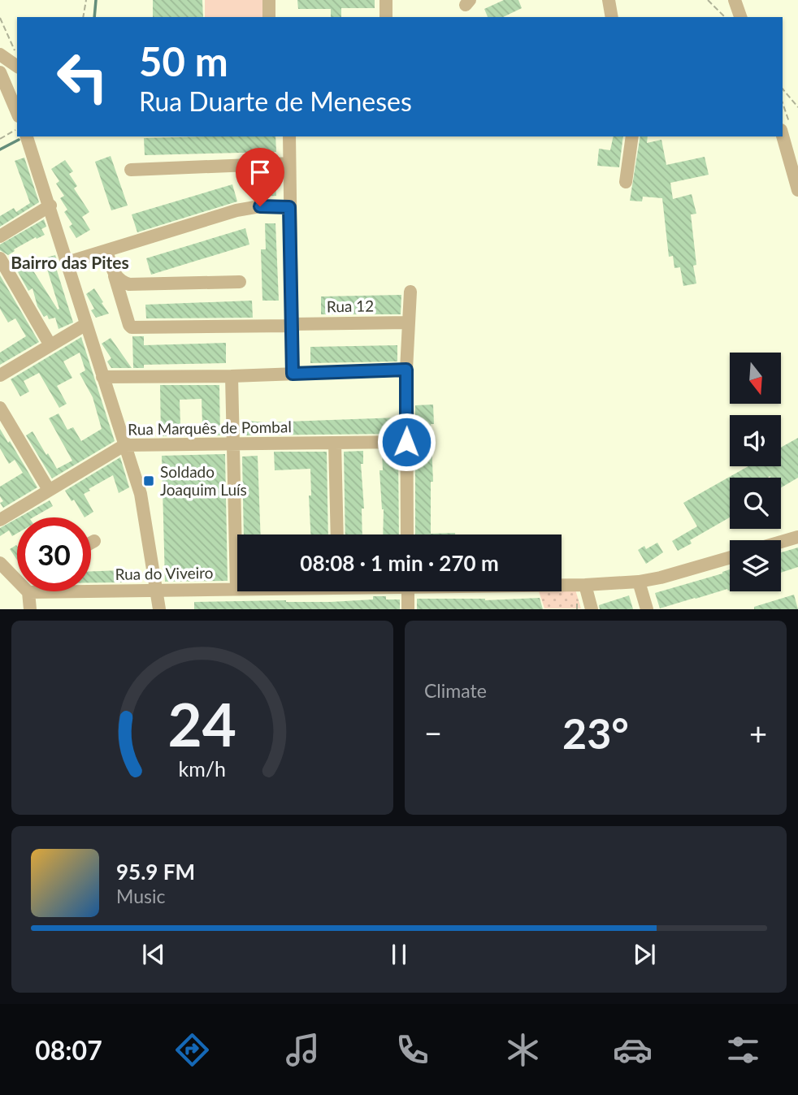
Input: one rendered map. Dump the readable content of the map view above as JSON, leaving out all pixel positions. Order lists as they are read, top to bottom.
{
  "streets": {
    "street": ["Rua 12", "Rua Marquês de Pombal", "Rua do Viveiro"]
  },
  "districts": ["Bairro das Pites"],
  "places": {
    "transit": ["Soldado Joaquim Luís"]
  },
  "north": "bottom",
  "page": {
    "turn": ["50 m", "Rua Duarte de Meneses"],
    "limit": "30",
    "trip": "08:08 · 1 min · 270 m",
    "tile": "Climate",
    "heat": ["−", "23°", "+"],
    "song": ["95.9 FM", "Music"],
    "tabs": "08:07",
    "gauge": ["24", "km/h"]
  }
}
